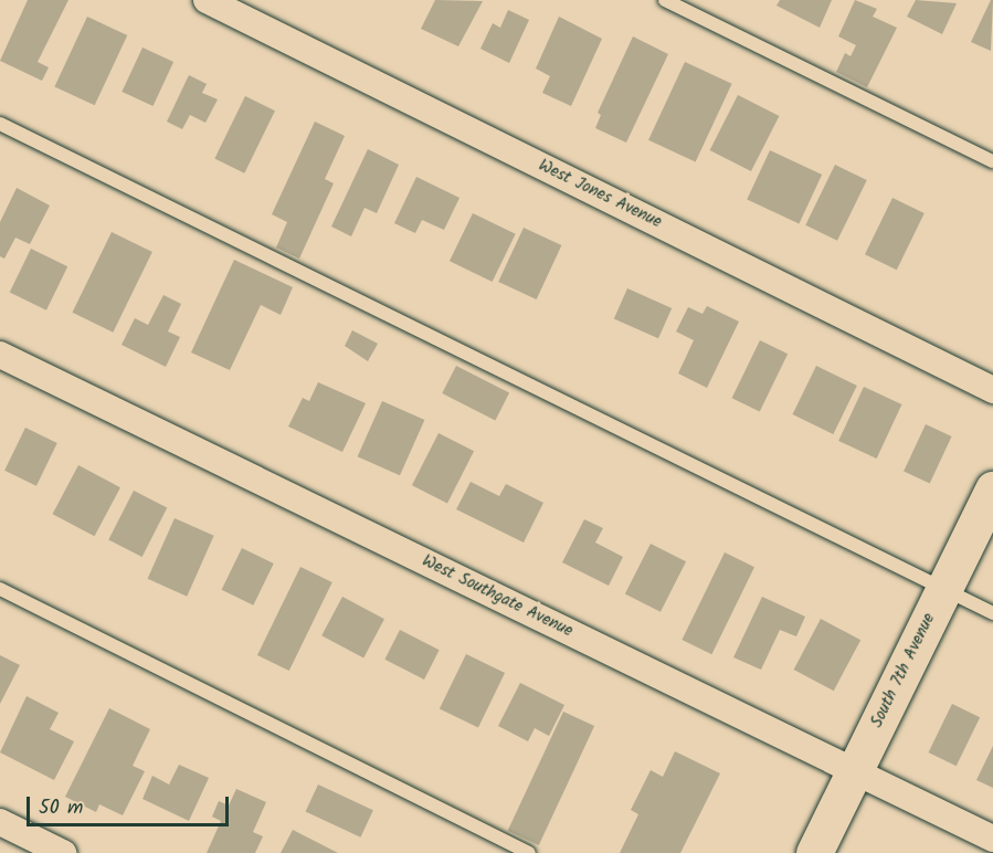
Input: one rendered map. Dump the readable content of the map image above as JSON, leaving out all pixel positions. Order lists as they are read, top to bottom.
{
  "streets": {
    "main road": ["South 7th Avenue"],
    "street": ["West Jones Avenue", "West Southgate Avenue"]
  },
  "crossings": [
    ["West Southgate Avenue", "South 7th Avenue"]
  ],
  "scale_bar": "50 m"
}
